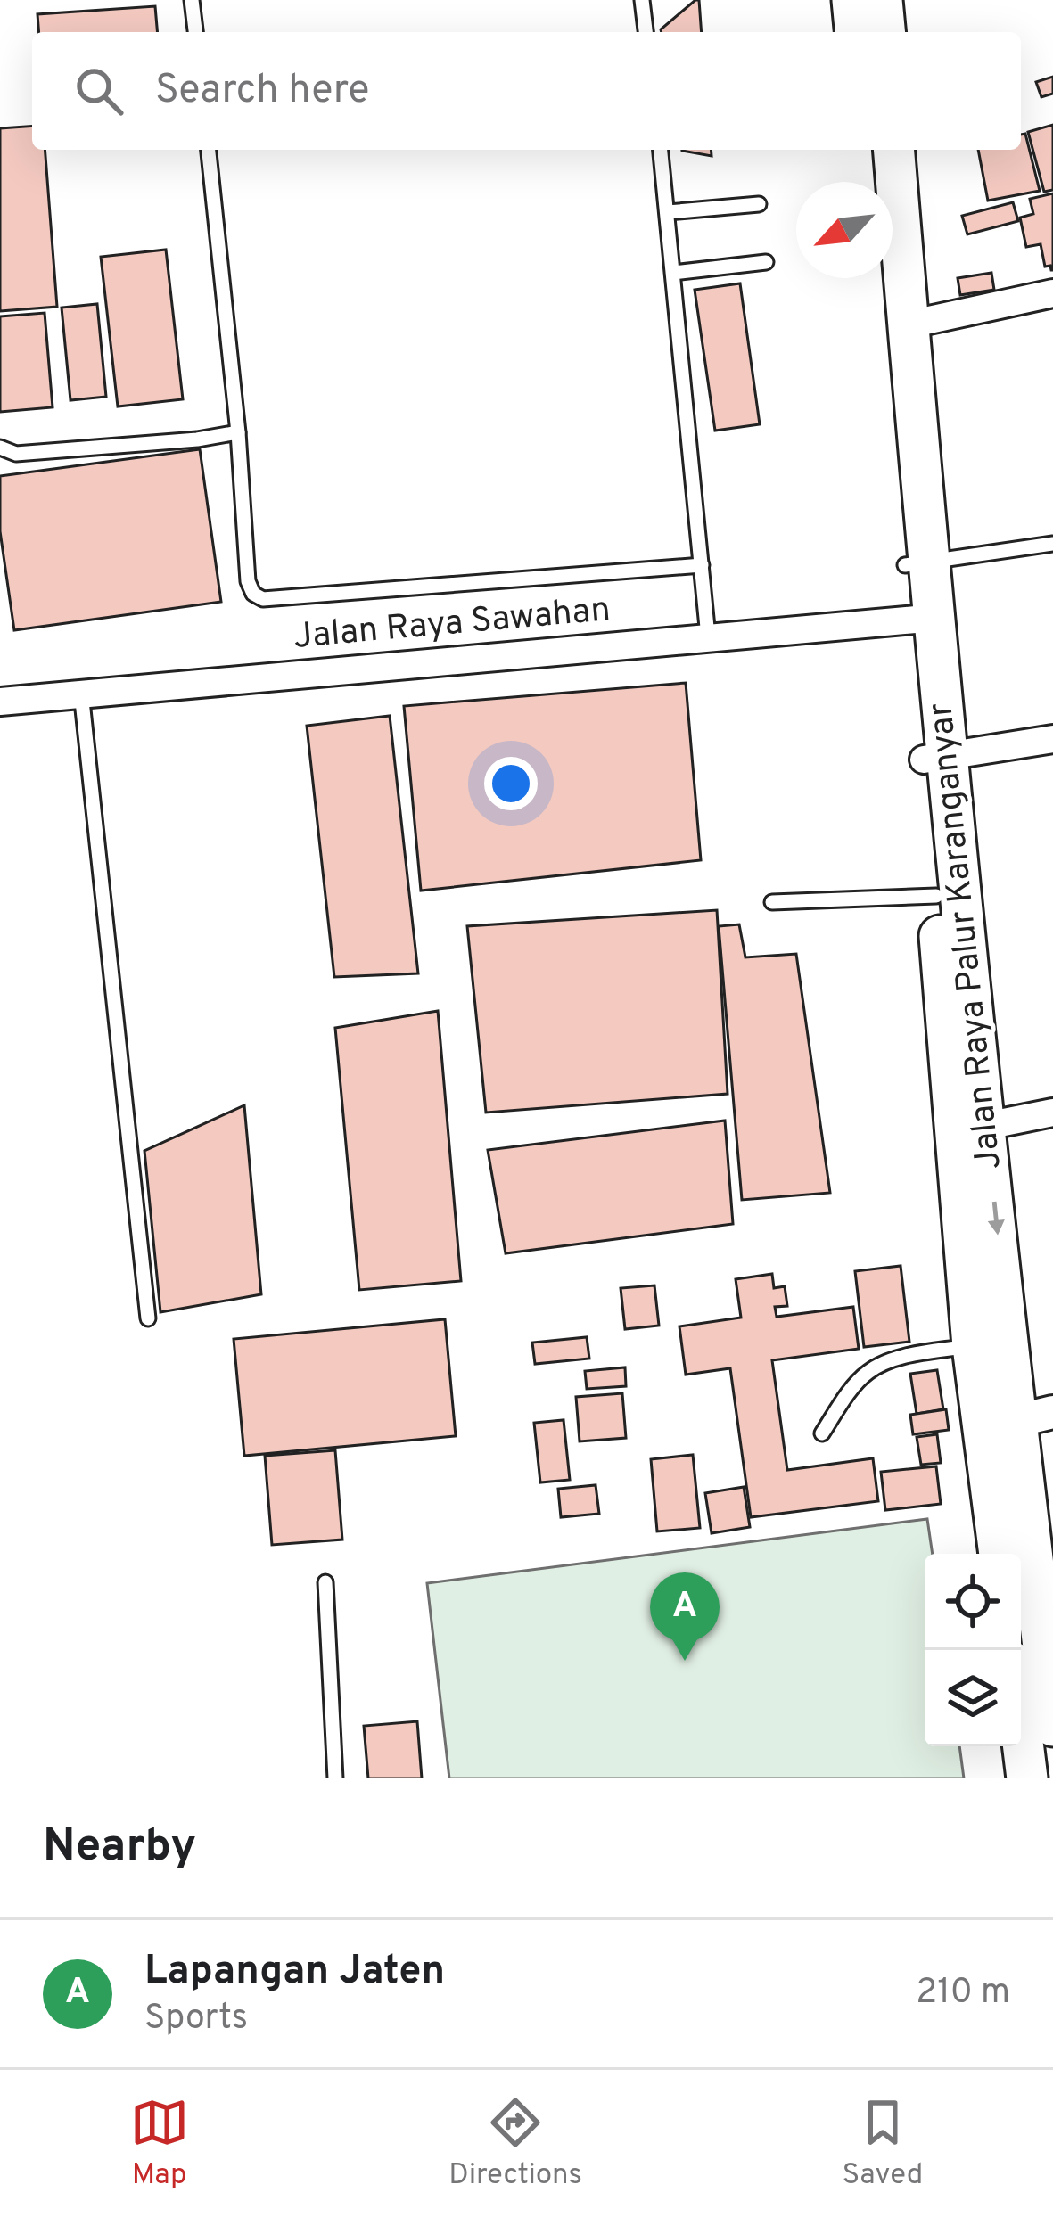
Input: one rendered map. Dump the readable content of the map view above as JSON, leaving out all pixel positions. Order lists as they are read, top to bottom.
{
  "streets": {
    "main road": ["Jalan Raya Palur Karanganyar"],
    "street": ["Jalan Raya Sawahan"]
  },
  "crossings": [
    ["Jalan Raya Sawahan", "Jalan Raya Palur Karanganyar"]
  ],
  "north": "bottom left",
  "page": {
    "search": "Search here",
    "pins": "A",
    "heading": "Nearby",
    "list": [
      {
        "mark": "A",
        "name": "Lapangan Jaten",
        "note": "Sports",
        "value": "210 m"
      }
    ],
    "nav": ["Map", "Directions", "Saved"]
  }
}
